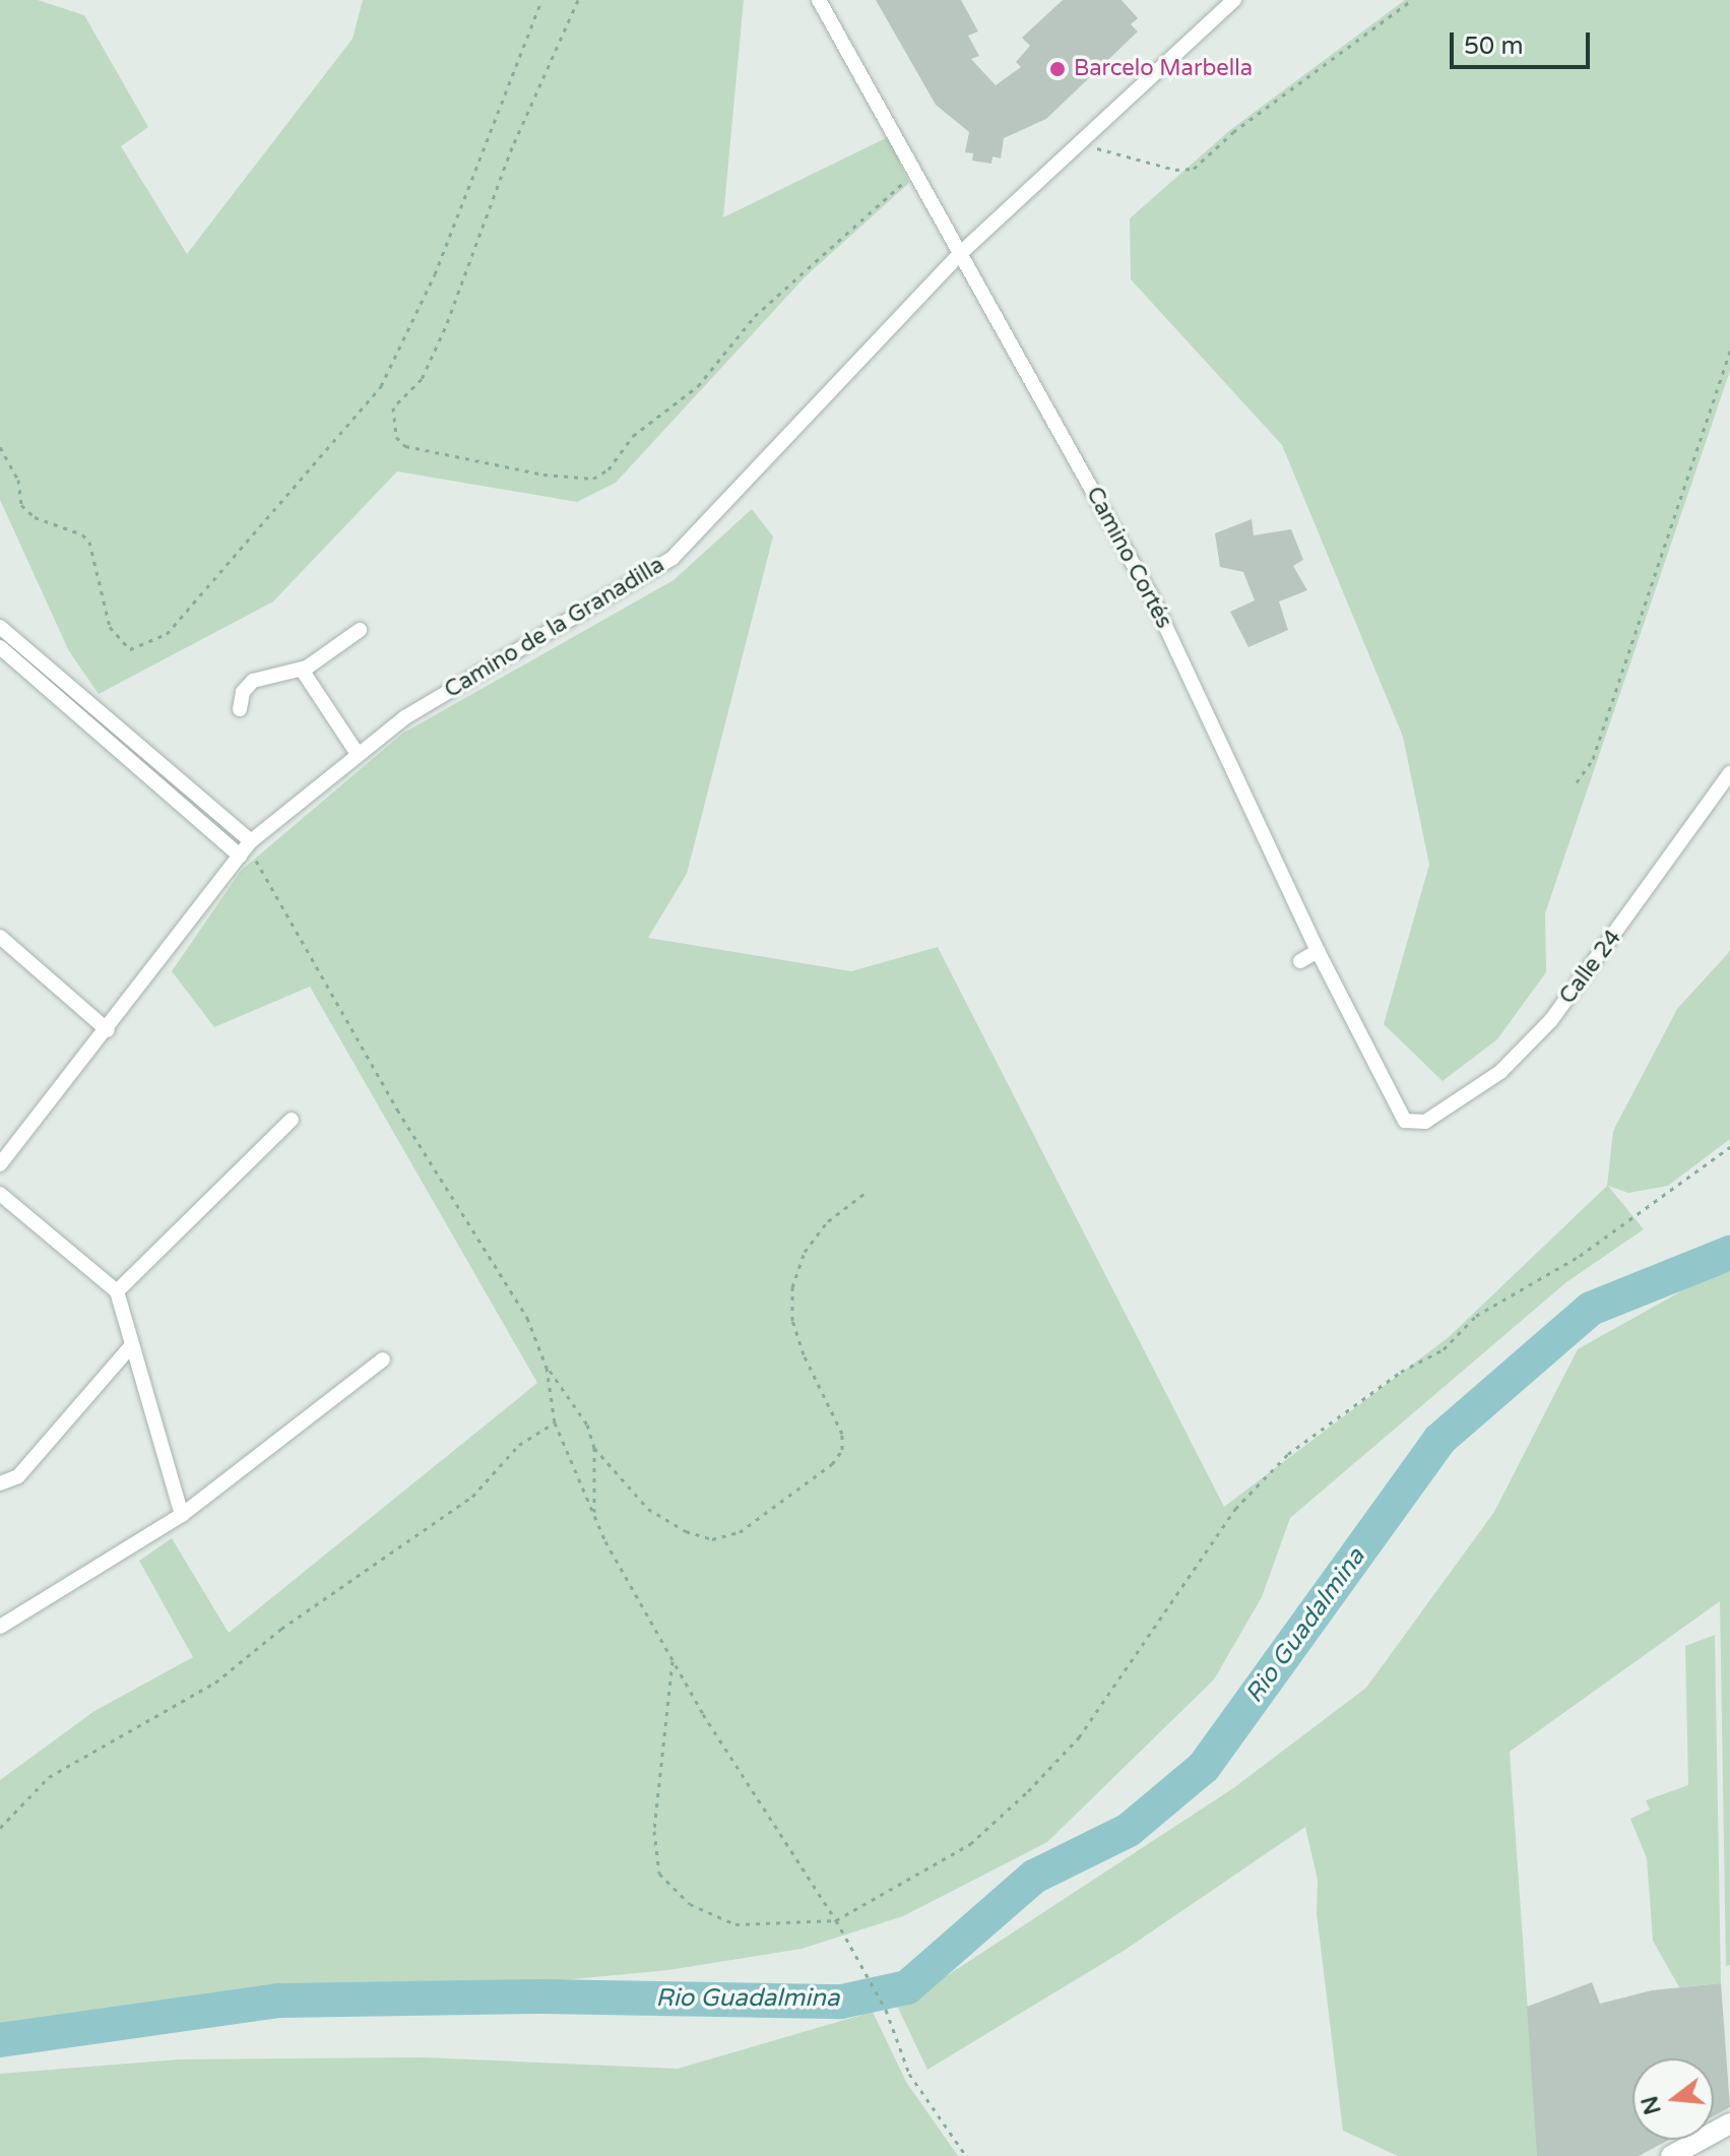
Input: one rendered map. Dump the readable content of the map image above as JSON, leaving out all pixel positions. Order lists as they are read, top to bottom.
{
  "streets": {
    "street": ["Camino Cortés", "Camino de la Granadilla", "Calle 24"]
  },
  "crossings": [
    ["Camino Cortés", "Camino de la Granadilla"],
    ["Camino Cortés", "Calle 24"]
  ],
  "water": ["Rio Guadalmina"],
  "places": ["Barcelo Marbella"],
  "scale_bar": "50 m",
  "north": "left"
}
